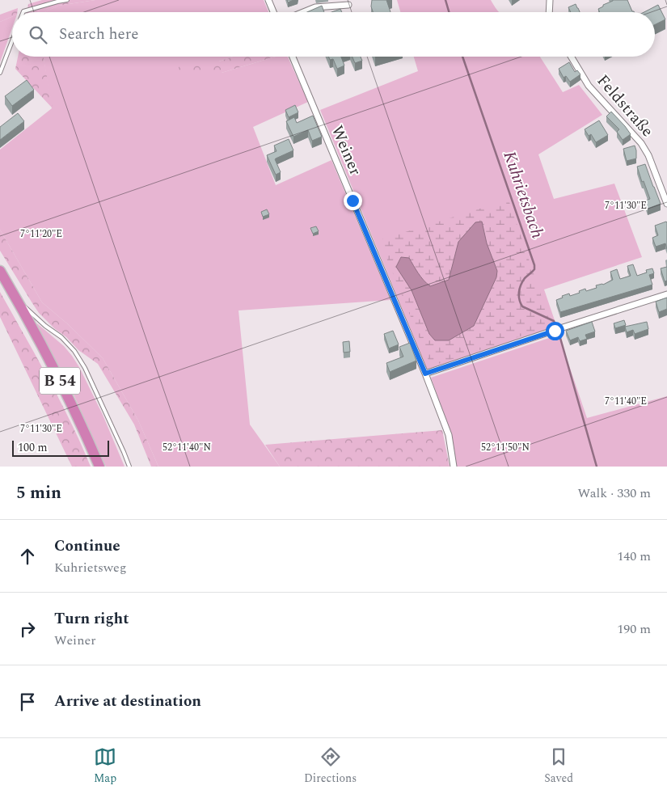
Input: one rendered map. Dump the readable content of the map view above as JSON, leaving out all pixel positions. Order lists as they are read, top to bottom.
{
  "streets": {
    "highway": ["B 54"],
    "street": ["Feldstraße", "Weiner"]
  },
  "water": ["Kuhrietsbach"],
  "scale_bar": "100 m",
  "page": {
    "search": "Search here",
    "scale": "100 m",
    "heading": ["5 min", "Walk · 330 m"],
    "list": [
      ["Continue", "Kuhrietsweg", "140 m"],
      ["Turn right", "Weiner", "190 m"],
      "Arrive at destination"
    ],
    "nav": ["Map", "Directions", "Saved"]
  },
  "coordinates": [
    "7°11'30\"E",
    "7°11'20\"E",
    "7°11'40\"E",
    "52°11'40\"N",
    "52°11'50\"N"
  ]
}
